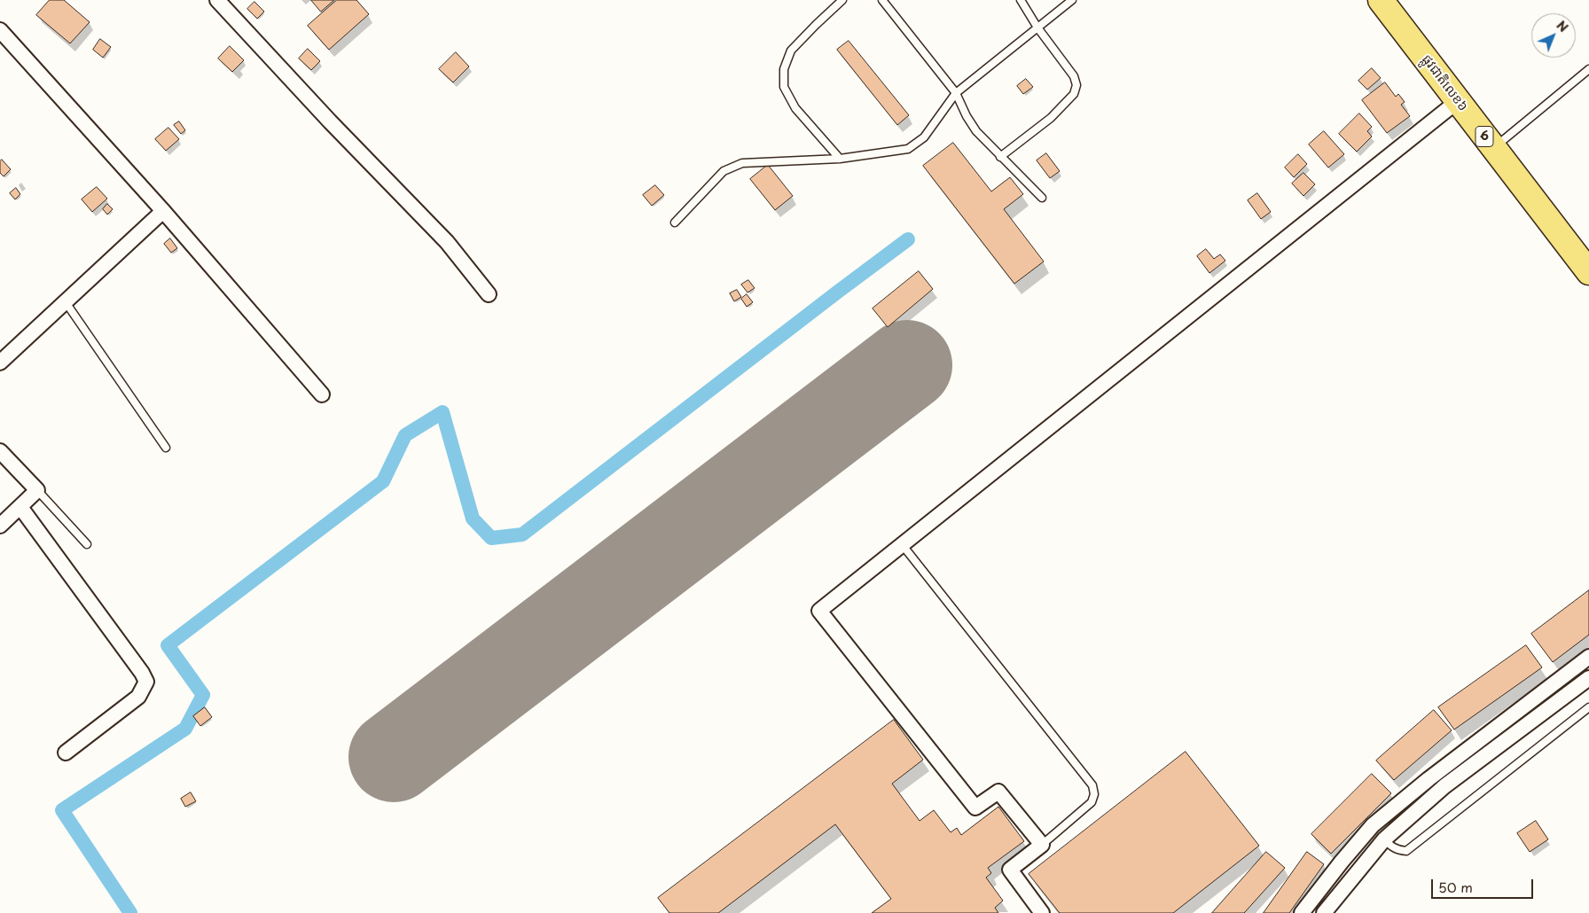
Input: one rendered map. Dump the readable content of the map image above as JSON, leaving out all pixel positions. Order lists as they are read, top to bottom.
{
  "streets": {
    "highway": ["ផ្លូវជាតិលេខ៦", "6"]
  },
  "scale_bar": "50 m",
  "north": "top right"
}
